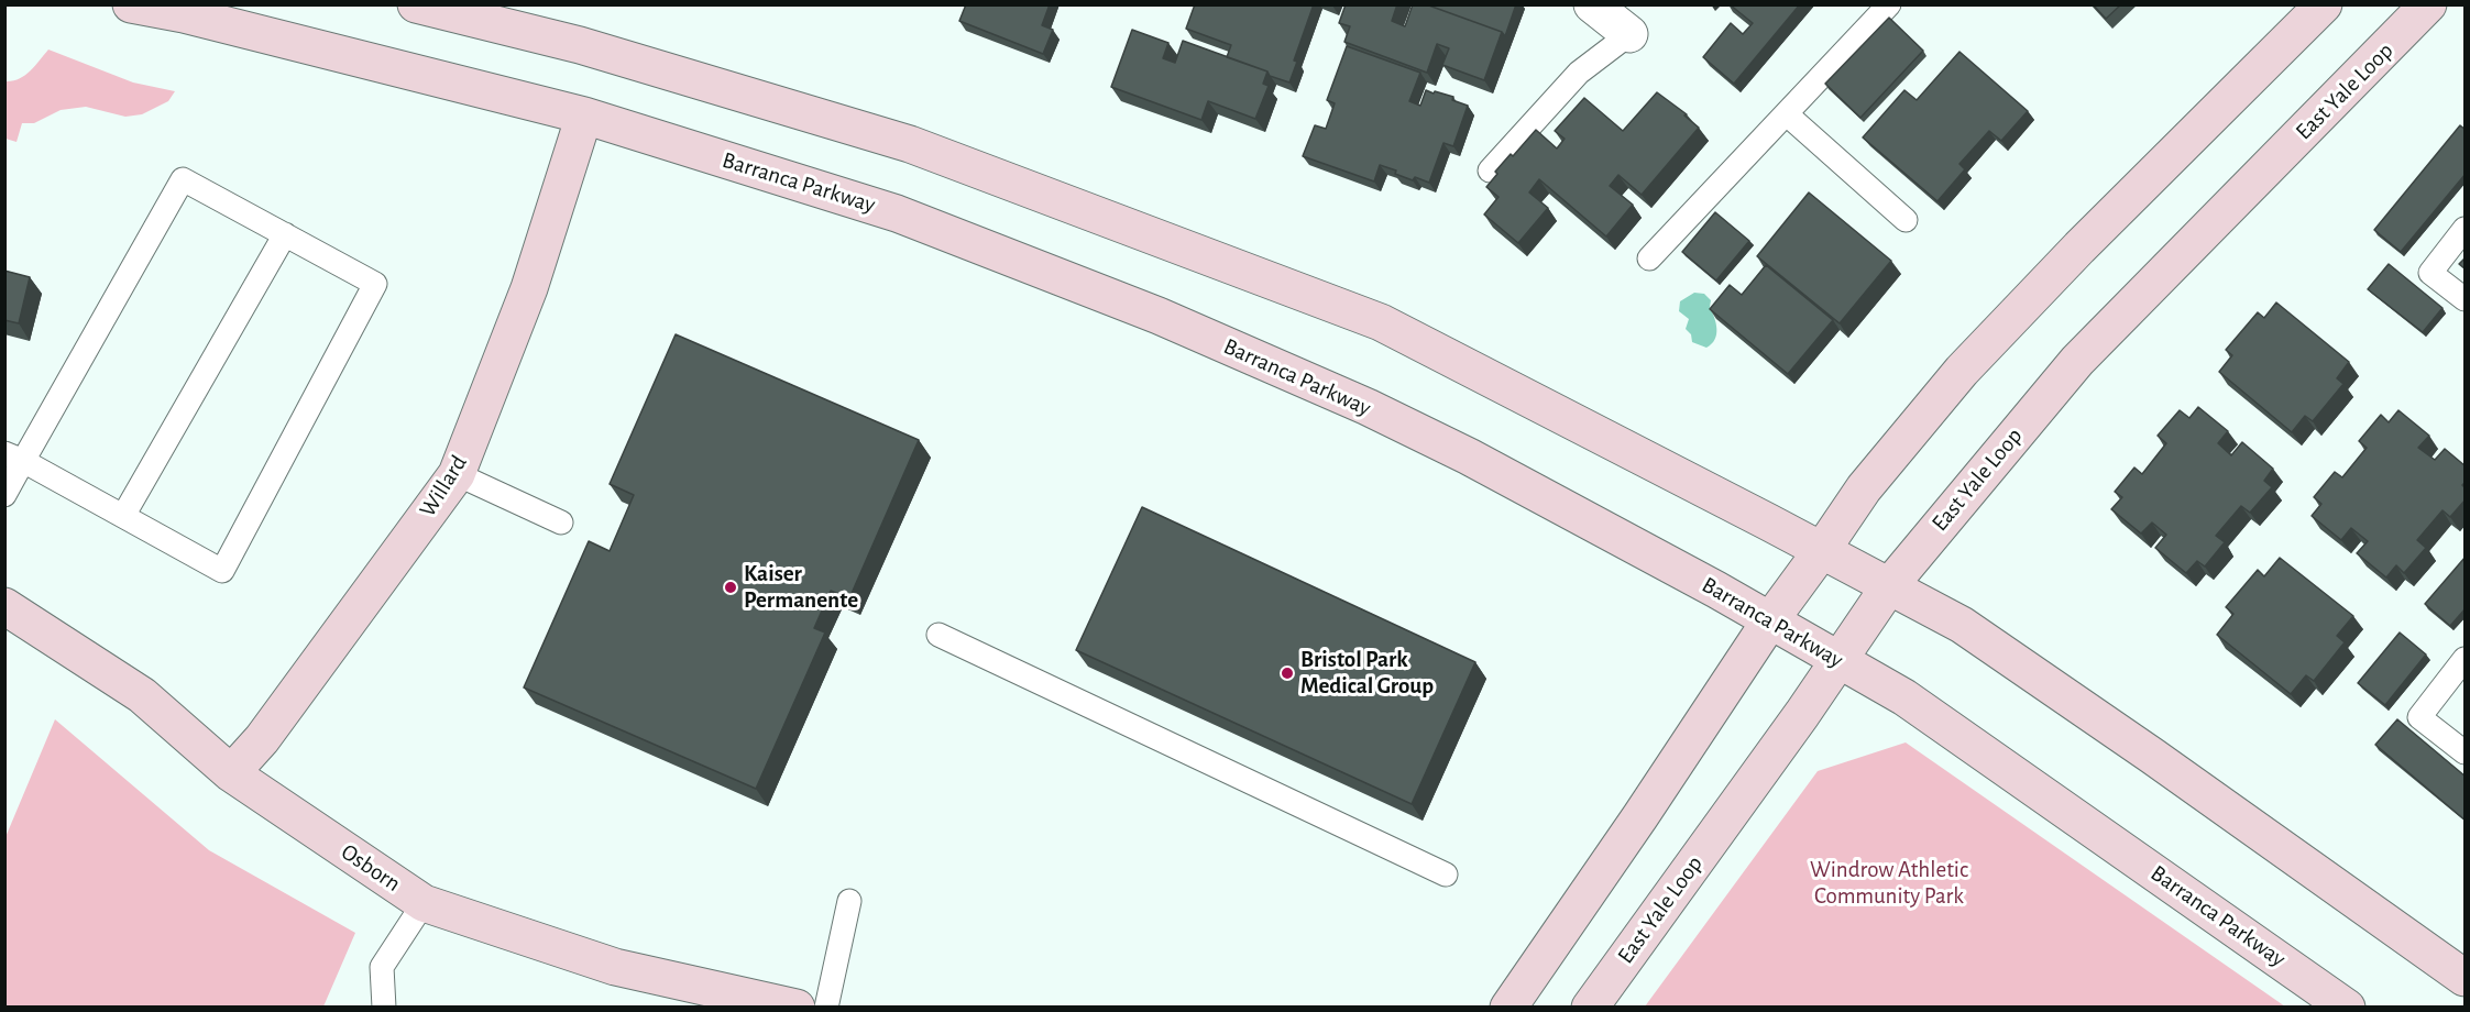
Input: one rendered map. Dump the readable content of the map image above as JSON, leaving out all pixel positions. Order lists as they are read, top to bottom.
{
  "streets": {
    "main road": [
      "East Yale Loop",
      "Barranca Parkway",
      "Willard",
      "Osborn"
    ]
  },
  "crossings": [
    ["East Yale Loop", "Barranca Parkway"],
    ["Barranca Parkway", "Willard"],
    ["Willard", "Osborn"]
  ],
  "parks": ["Windrow Athletic Community Park"],
  "places": ["Kaiser Permanente", "Bristol Park Medical Group"]
}
